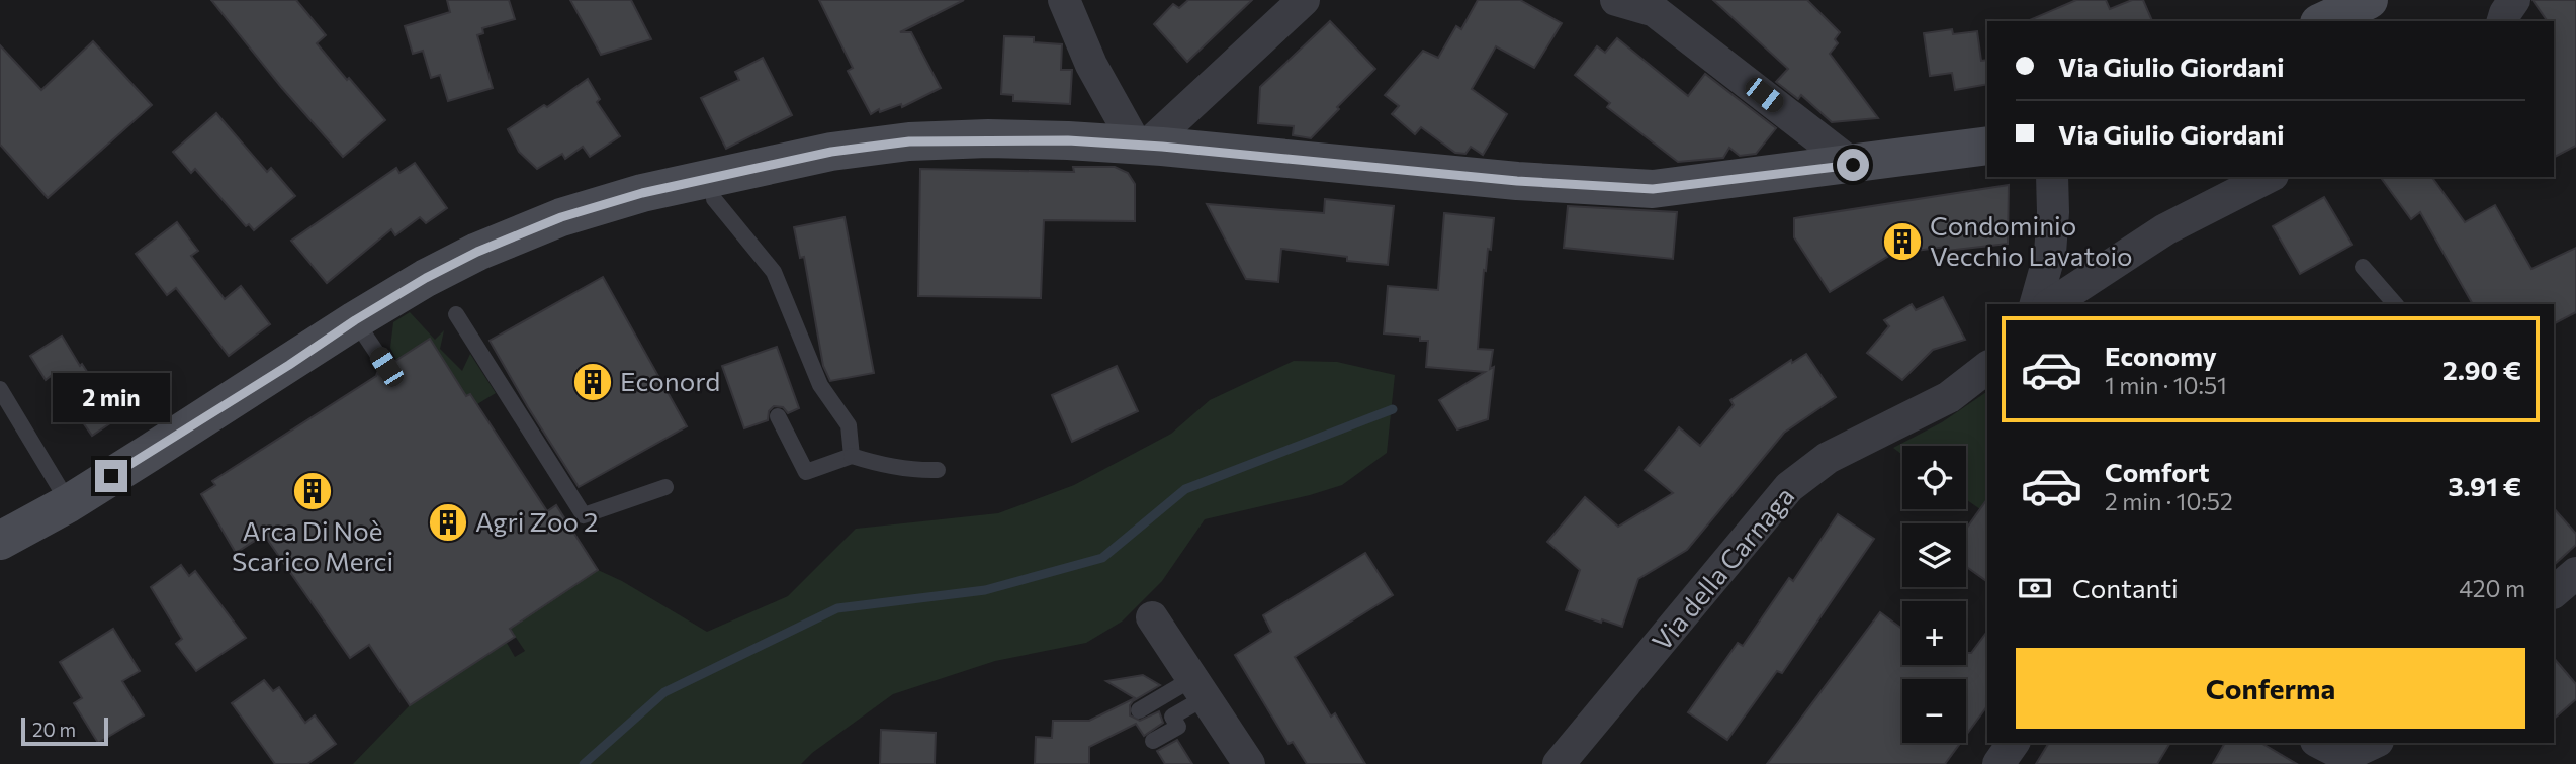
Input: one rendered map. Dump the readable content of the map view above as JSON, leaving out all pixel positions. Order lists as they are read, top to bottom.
{
  "streets": {
    "street": ["Via della Carnaga"]
  },
  "places": {
    "building": [
      "Condominio Vecchio Lavatoio",
      "Econord",
      "Arca Di Noè Scarico Merci",
      "Agri Zoo 2"
    ]
  },
  "scale_bar": "20 m",
  "page": {
    "banner": ["Via Giulio Giordani", "Via Giulio Giordani"],
    "list": [
      {
        "name": "Economy",
        "note": "1 min · 10:51",
        "value": "2.90 €"
      },
      {
        "name": "Comfort",
        "note": "2 min · 10:52",
        "value": "3.91 €"
      }
    ],
    "bubble": "2 min",
    "map_buttons": ["+", "−"],
    "pay": ["Contanti", "420 m"],
    "buttons": "Conferma",
    "scale": "20 m"
  }
}
